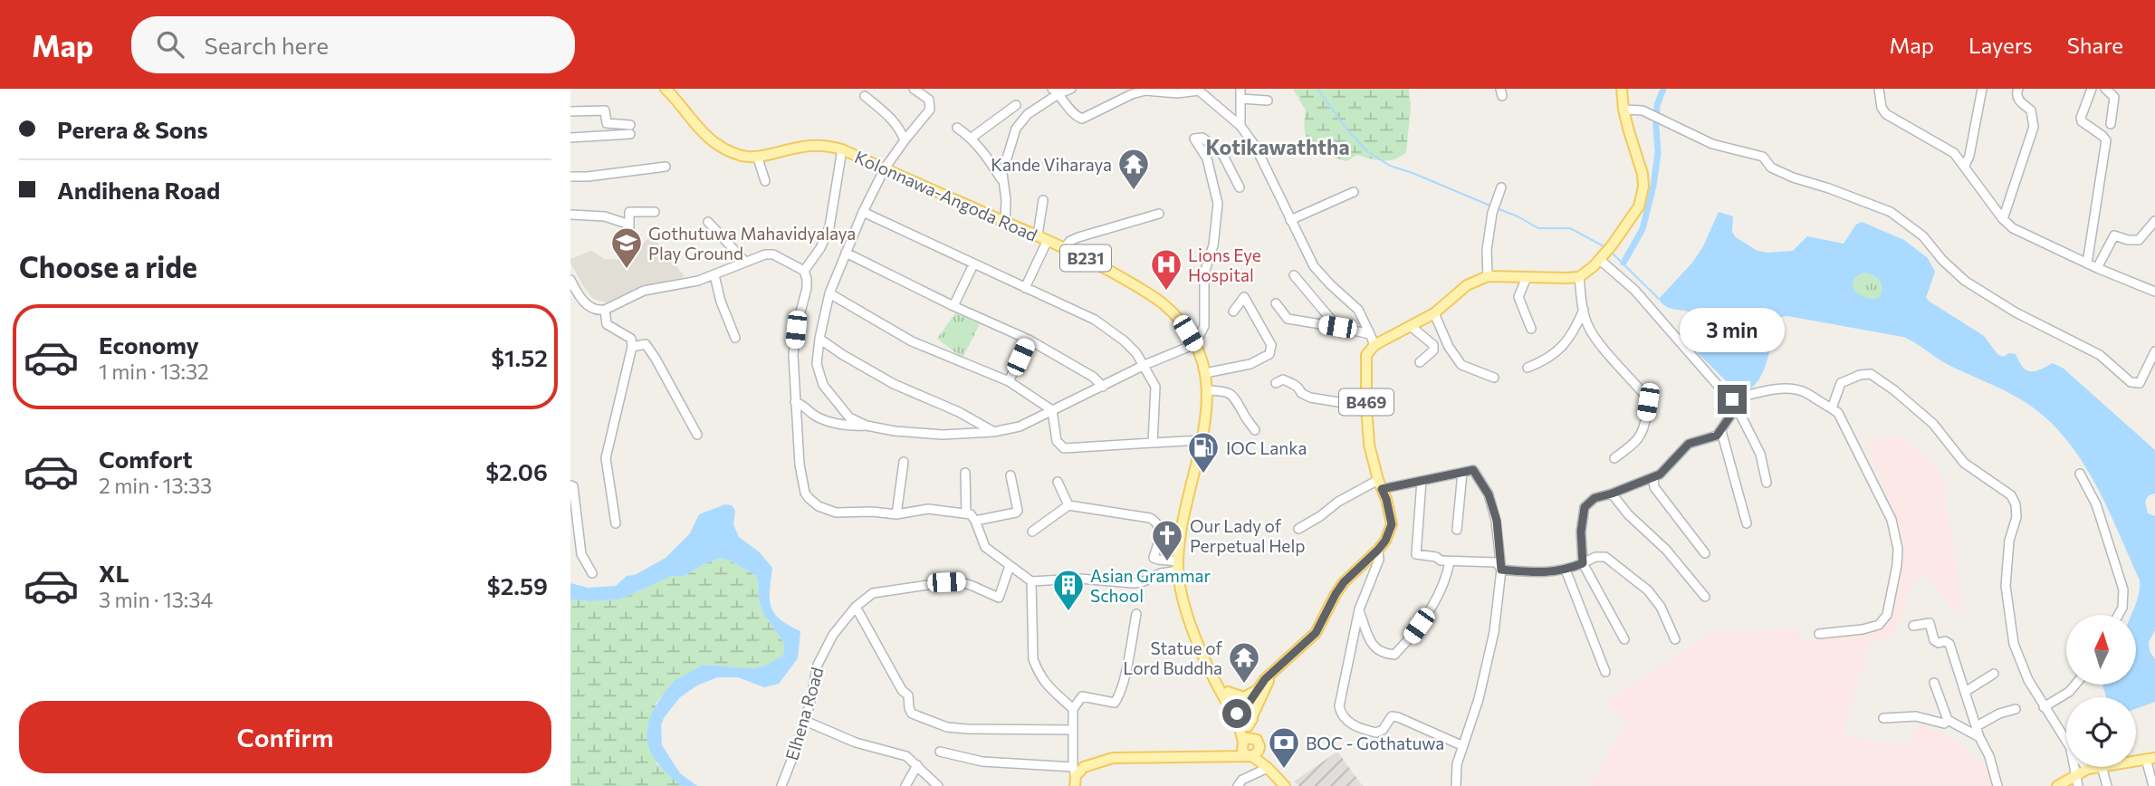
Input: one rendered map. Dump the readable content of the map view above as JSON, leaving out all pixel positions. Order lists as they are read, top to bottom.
{
  "streets": {
    "main road": ["Kolonnawa-Angoda Road", "B231", "B469"],
    "street": ["Elhena Road"]
  },
  "crossings": [
    ["Kolonnawa-Angoda Road", "B231"],
    ["Kolonnawa-Angoda Road", "B469"],
    ["B231", "B469"]
  ],
  "districts": ["Kotikawaththa"],
  "places": {
    "temple": ["Kande Viharaya", "Statue of Lord Buddha"],
    "school or university": ["Gothutuwa Mahavidyalaya Play Ground"],
    "hospital": ["Lions Eye Hospital"],
    "fuel station": ["IOC Lanka"],
    "church": ["Our Lady of Perpetual Help"],
    "building": ["Asian Grammar School"],
    "bank": ["BOC - Gothatuwa"]
  },
  "north": "top",
  "page": {
    "header": "Map",
    "search": "Search here",
    "nav": ["Map", "Layers", "Share"],
    "banner": ["Perera & Sons", "Andihena Road"],
    "heading": "Choose a ride",
    "list": [
      {
        "name": "Economy",
        "note": "1 min · 13:32",
        "value": "$1.52"
      },
      {
        "name": "Comfort",
        "note": "2 min · 13:33",
        "value": "$2.06"
      },
      {
        "name": "XL",
        "note": "3 min · 13:34",
        "value": "$2.59"
      }
    ],
    "bubble": "3 min",
    "buttons": "Confirm"
  }
}
